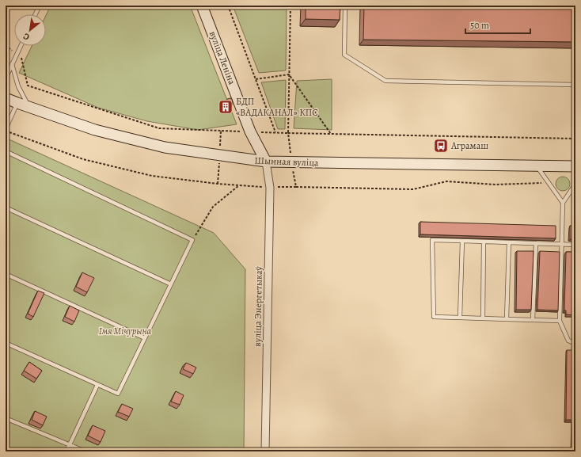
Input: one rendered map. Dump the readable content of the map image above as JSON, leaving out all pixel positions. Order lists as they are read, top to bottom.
{
  "streets": {
    "main road": ["вуліца Леніна", "Шынная вуліца"],
    "street": ["вуліца Энергетыкаў"]
  },
  "crossings": [
    ["вуліца Леніна", "Шынная вуліца"],
    ["вуліца Леніна", "вуліца Энергетыкаў"],
    ["Шынная вуліца", "вуліца Энергетыкаў"]
  ],
  "parks": ["Імя Мічурына"],
  "places": {
    "building": ["БДП «ВАДАКАНАЛ» КПС"],
    "bus stop": ["Аграмаш"]
  },
  "scale_bar": "50 m",
  "north": "bottom left"
}
